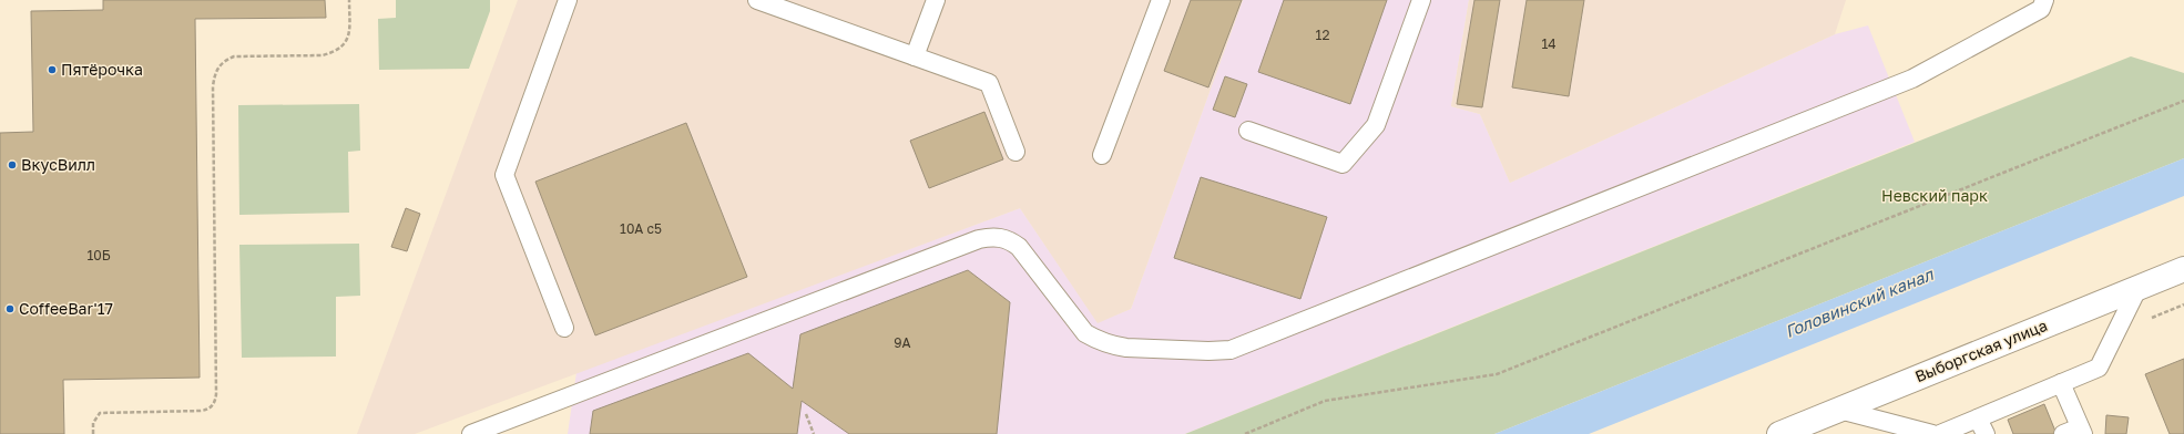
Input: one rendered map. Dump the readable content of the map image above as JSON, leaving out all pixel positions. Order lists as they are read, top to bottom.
{
  "streets": {
    "street": ["Выборгская улица"]
  },
  "water": ["Головинский канал"],
  "parks": ["Невский парк"],
  "places": ["Пятёрочка", "ВкусВилл", "CoffeeBar'17"],
  "house_numbers": [
    "12",
    "14",
    "10А с5",
    "10Б",
    "9А"
  ]
}
